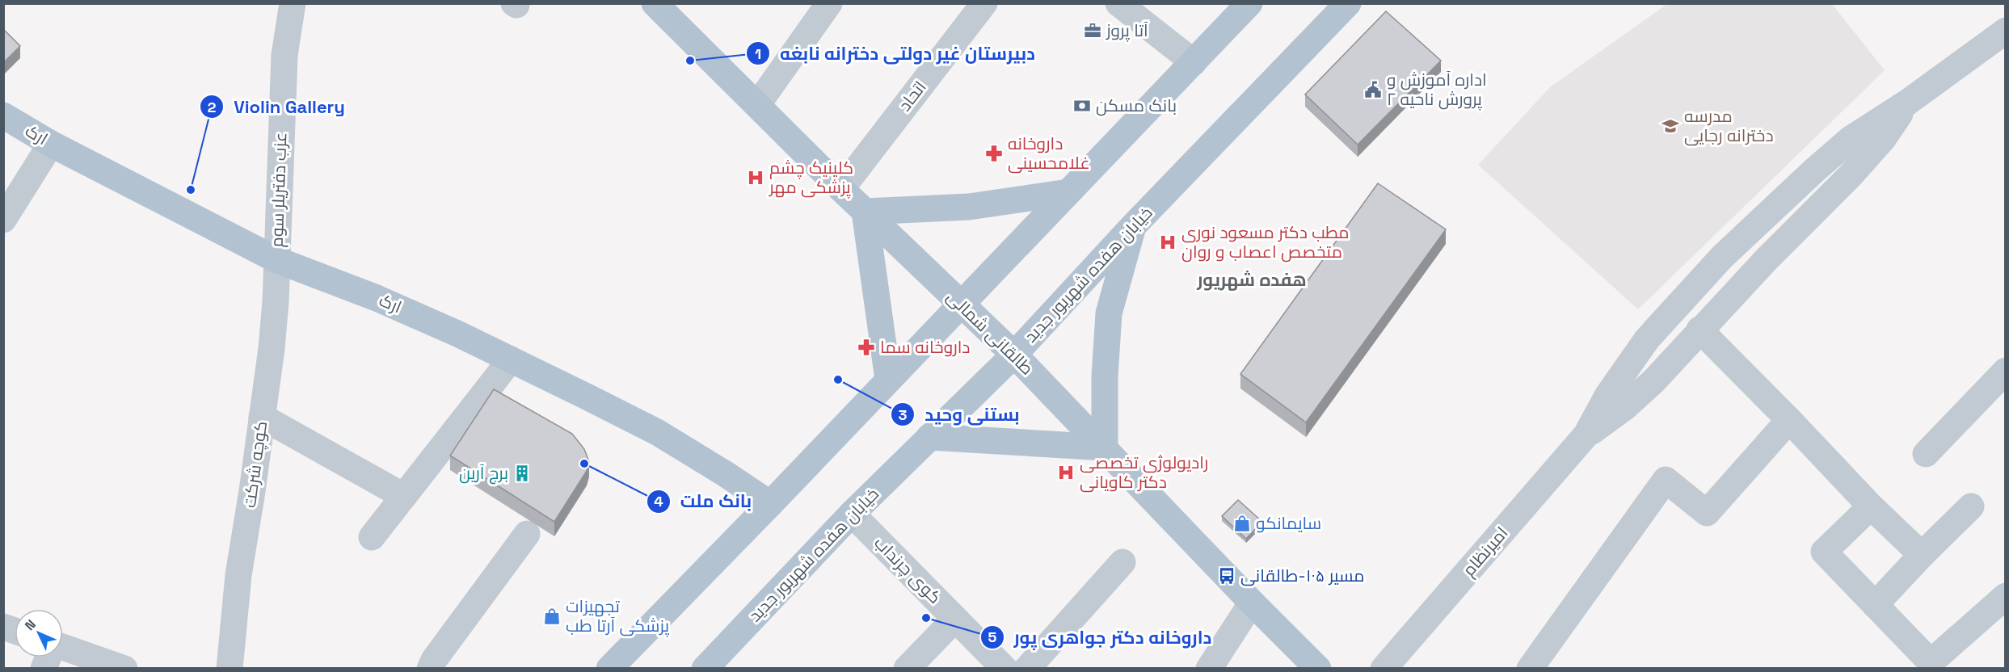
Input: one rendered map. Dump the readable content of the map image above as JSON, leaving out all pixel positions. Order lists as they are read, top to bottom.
{
  "streets": {
    "main road": ["ارک", "خیابان هفده شهریور جدید", "طالقانی شمالی"],
    "street": [
      "اتحاد",
      "عزب دفتریلر سوم",
      "کوچه شرکت",
      "امیرنظام",
      "کوی چرنداب"
    ]
  },
  "crossings": [
    ["اتحاد", "طالقانی شمالی"],
    ["ارک", "عزب دفتریلر سوم"],
    ["ارک", "کوچه شرکت"],
    ["عزب دفتریلر سوم", "کوچه شرکت"],
    ["خیابان هفده شهریور جدید", "طالقانی شمالی"],
    ["خیابان هفده شهریور جدید", "کوی چرنداب"]
  ],
  "districts": ["هفده شهریور"],
  "places": {
    "office": ["آتا پروز"],
    "other": [
      "دبیرستان غیر دولتی دخترانه نابغه",
      "Violin Gallery",
      "بستنی وحید",
      "بانک ملت",
      "داروخانه دکتر جواهری پور"
    ],
    "public building": ["اداره آموزش و پرورش ناحیه ۲"],
    "bank": ["بانک مسکن"],
    "school or university": ["مدرسه دخترانه رجایی"],
    "pharmacy": ["داروخانه غلامحسینی", "داروخانه سما"],
    "hospital": ["کلینیک چشم پزشکی مهر", "مطب دکتر مسعود نوری متخصص اعصاب و روان", "رادیولوژی تخصصی دکتر کاویانی"],
    "building": ["برج آرین"],
    "shop": ["سایمانکو", "تجهیزات پزشکی آرتا طب"],
    "bus stop": ["مسیر ۱۰۵-طالقانی"]
  },
  "north": "top left"
}
